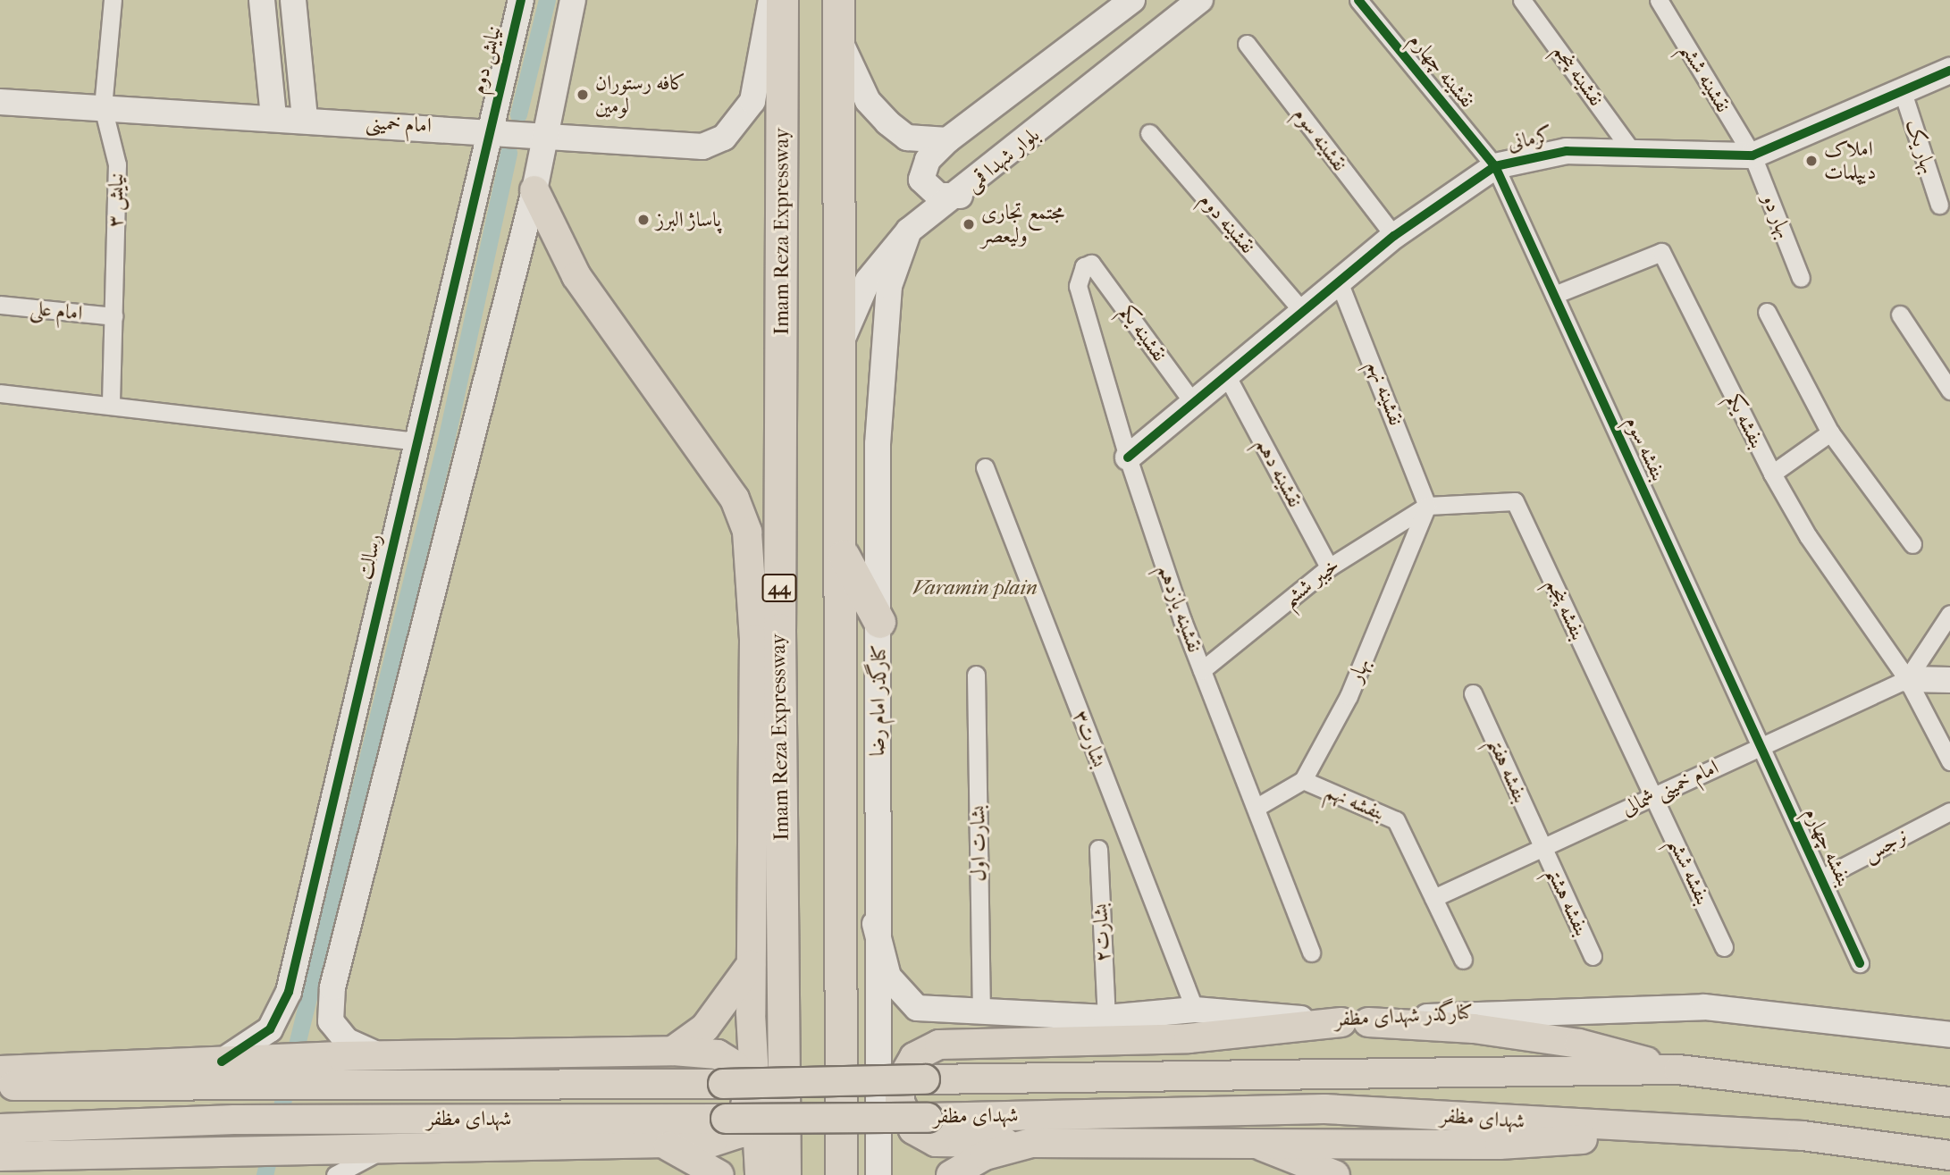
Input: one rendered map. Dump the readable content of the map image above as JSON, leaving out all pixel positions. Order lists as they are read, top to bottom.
{
  "streets": {
    "highway": ["Imam Reza Expressway", "44"],
    "main road": [
      "نیایش دوم",
      "امام خمینی",
      "کرمانی",
      "بلوار شهدا قمی",
      "رسالت",
      "کنارگذر امام رضا",
      "کنارگذر شهدای مظفر",
      "شهدای مظفر"
    ],
    "street": [
      "نقشینه چهارم",
      "نقشینه پنجم",
      "نقشینه ششم",
      "نقشینه سوم",
      "بهار یک",
      "نیایش ۳",
      "بهار دو",
      "نقشینه دوم",
      "امام علی",
      "نقشینه یکم",
      "نقشینه نهم",
      "بنفشه یکم",
      "بنفشه سوم",
      "نقشینه دهم",
      "خیبر ششم",
      "نقشینه یازدهم",
      "بنفشه پنجم",
      "بهار",
      "بشارت۳",
      "بنفشه هفتم",
      "امام خمینی شمالی",
      "بنفشه نهم",
      "بشارت اول",
      "نرجس",
      "بنفشه چهارم",
      "بنفشه ششم",
      "بنفشه هشتم",
      "بشارت۲"
    ]
  },
  "crossings": [
    ["نیایش دوم", "امام خمینی"],
    ["نیایش دوم", "رسالت"],
    ["نقشینه چهارم", "کرمانی"],
    ["نقشینه چهارم", "بنفشه سوم"],
    ["نقشینه پنجم", "کرمانی"],
    ["نقشینه ششم", "کرمانی"],
    ["نقشینه ششم", "بهار دو"],
    ["امام خمینی", "نیایش ۳"],
    ["امام خمینی", "رسالت"],
    ["نقشینه سوم", "کرمانی"],
    ["کرمانی", "بهار یک"],
    ["کرمانی", "بهار دو"],
    ["کرمانی", "نقشینه دوم"],
    ["کرمانی", "نقشینه یکم"],
    ["کرمانی", "نقشینه نهم"],
    ["کرمانی", "بنفشه سوم"],
    ["کرمانی", "نقشینه دهم"],
    ["کرمانی", "نقشینه یازدهم"],
    ["بلوار شهدا قمی", "کنارگذر امام رضا"],
    ["نیایش ۳", "امام علی"],
    ["نقشینه یکم", "نقشینه یازدهم"],
    ["نقشینه نهم", "خیبر ششم"],
    ["نقشینه نهم", "بنفشه پنجم"],
    ["نقشینه نهم", "بهار"],
    ["بنفشه یکم", "بنفشه سوم"],
    ["بنفشه یکم", "امام خمینی شمالی"],
    ["بنفشه سوم", "امام خمینی شمالی"],
    ["بنفشه سوم", "بنفشه چهارم"],
    ["نقشینه دهم", "خیبر ششم"],
    ["رسالت", "شهدای مظفر"],
    ["خیبر ششم", "نقشینه یازدهم"],
    ["خیبر ششم", "بنفشه پنجم"],
    ["خیبر ششم", "بهار"],
    ["بنفشه پنجم", "بهار"],
    ["بنفشه پنجم", "امام خمینی شمالی"],
    ["بنفشه پنجم", "بنفشه ششم"],
    ["بهار", "بنفشه نهم"],
    ["کنارگذر امام رضا", "کنارگذر شهدای مظفر"],
    ["بشارت۳", "کنارگذر شهدای مظفر"],
    ["بنفشه هفتم", "امام خمینی شمالی"],
    ["بنفشه هفتم", "بنفشه هشتم"],
    ["امام خمینی شمالی", "بنفشه نهم"],
    ["امام خمینی شمالی", "بنفشه چهارم"],
    ["امام خمینی شمالی", "بنفشه ششم"],
    ["امام خمینی شمالی", "بنفشه هشتم"],
    ["بشارت اول", "کنارگذر شهدای مظفر"],
    ["نرجس", "بنفشه چهارم"],
    ["بشارت۲", "کنارگذر شهدای مظفر"]
  ],
  "parks": ["Varamin plain"],
  "places": [
    "کافه رستوران لومین",
    "املاک دیپلمات",
    "پاساژ البرز",
    "مجتمع تجاری ولیعصر"
  ]
}
